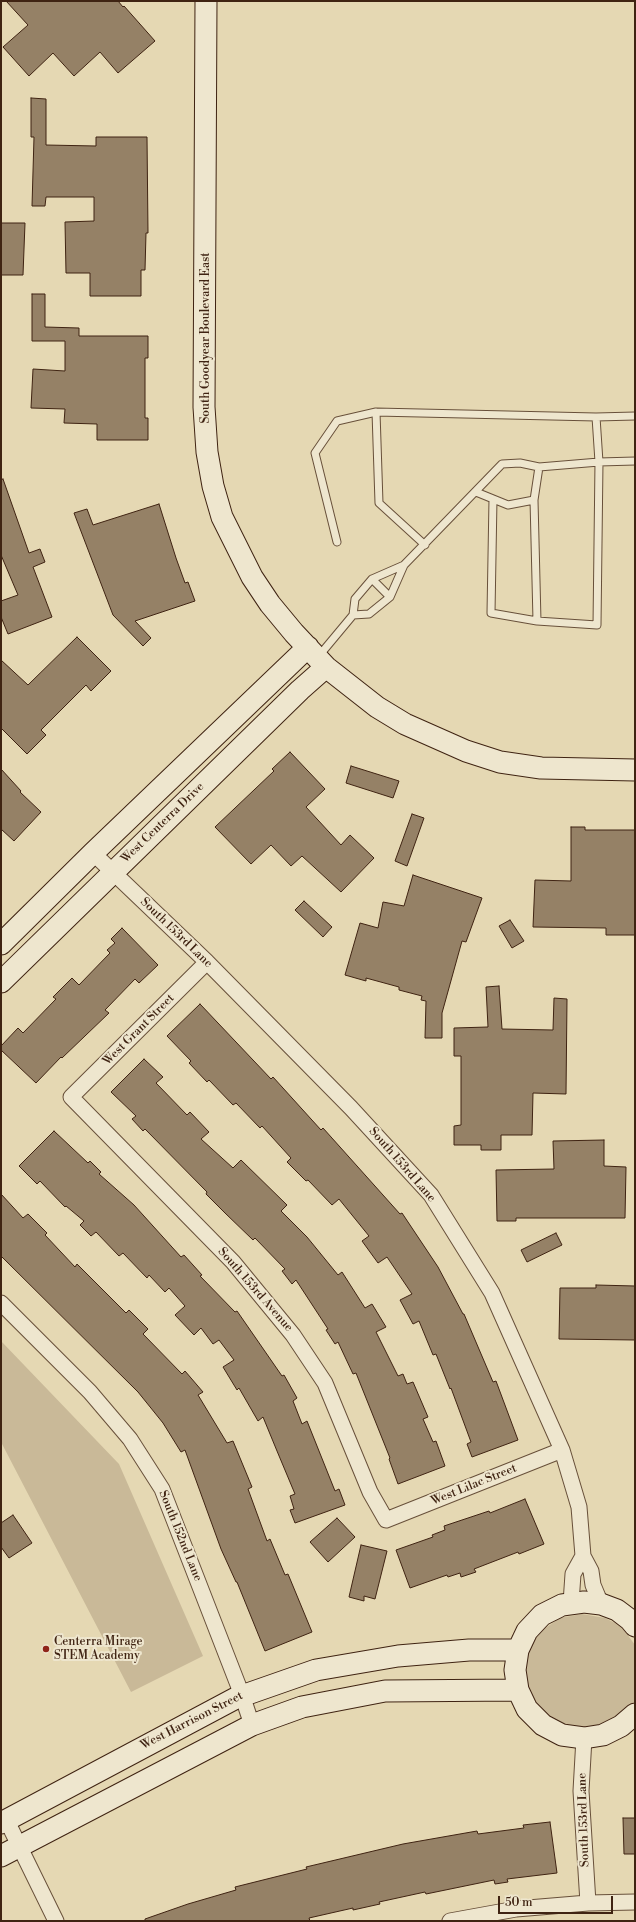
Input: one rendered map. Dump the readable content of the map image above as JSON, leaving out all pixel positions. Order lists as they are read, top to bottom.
{
  "streets": {
    "street": [
      "South Goodyear Boulevard East",
      "West Centerra Drive",
      "South 153rd Lane",
      "West Grant Street",
      "South 153rd Avenue",
      "West Lilac Street",
      "South 152nd Lane",
      "West Harrison Street"
    ]
  },
  "crossings": [
    ["South Goodyear Boulevard East", "West Centerra Drive"],
    ["West Centerra Drive", "South 153rd Lane"],
    ["South 153rd Lane", "West Grant Street"],
    ["South 153rd Lane", "West Lilac Street"],
    ["West Grant Street", "South 153rd Avenue"],
    ["South 153rd Avenue", "West Lilac Street"],
    ["South 152nd Lane", "West Harrison Street"]
  ],
  "places": ["Centerra Mirage STEM Academy"],
  "scale_bar": "50 m"
}
